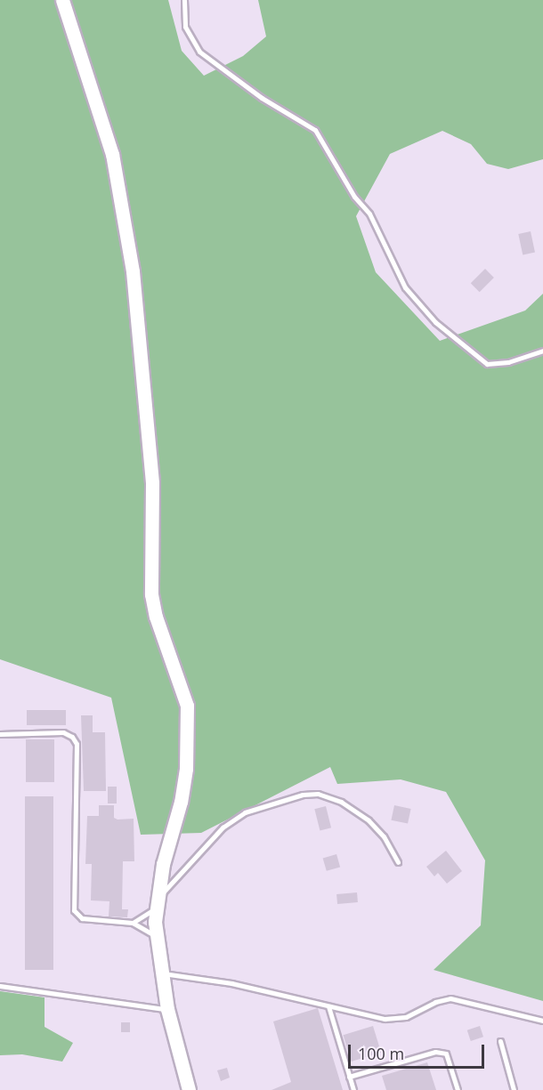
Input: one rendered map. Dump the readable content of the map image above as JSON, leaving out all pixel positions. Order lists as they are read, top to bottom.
{
  "scale_bar": "100 m"
}
